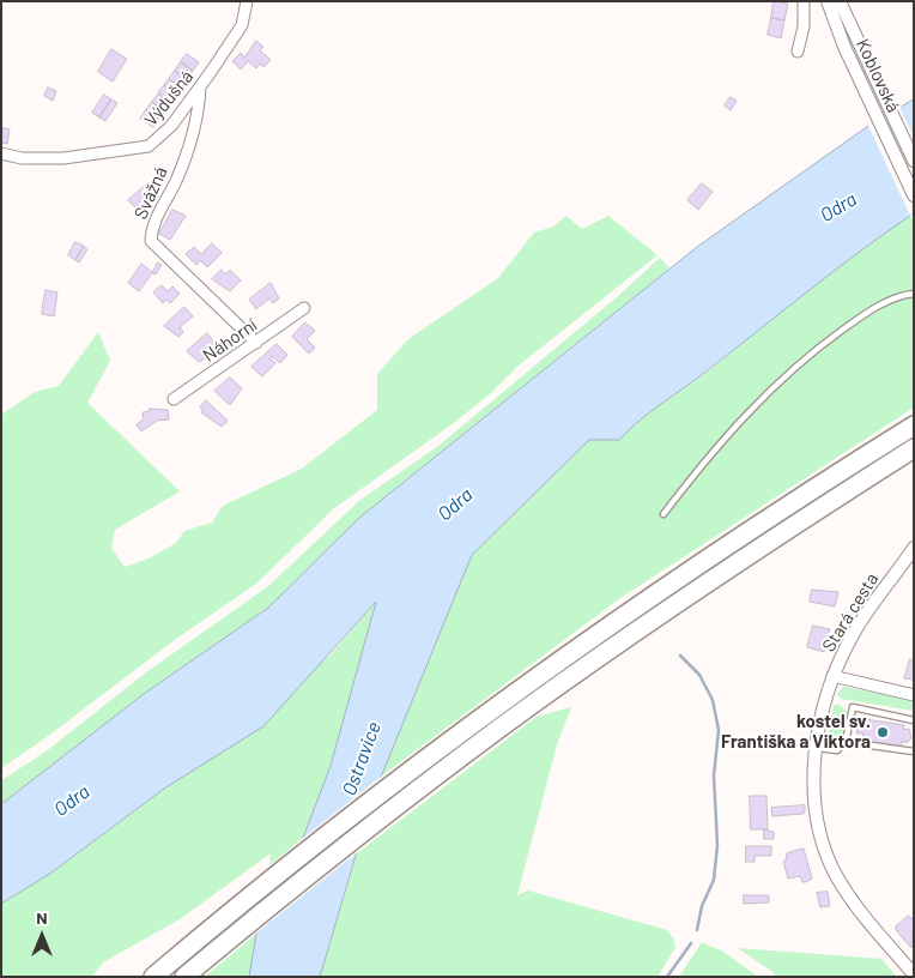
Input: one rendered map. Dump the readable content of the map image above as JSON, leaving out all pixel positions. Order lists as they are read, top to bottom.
{
  "streets": {
    "street": [
      "Koblovská",
      "Výdušná",
      "Svážná",
      "Náhorní",
      "Stará cesta"
    ]
  },
  "crossings": [
    ["Výdušná", "Svážná"],
    ["Svážná", "Náhorní"]
  ],
  "water": ["Odra", "Ostravice"],
  "places": ["kostel sv. Františka a Viktora"],
  "north": "top"
}
